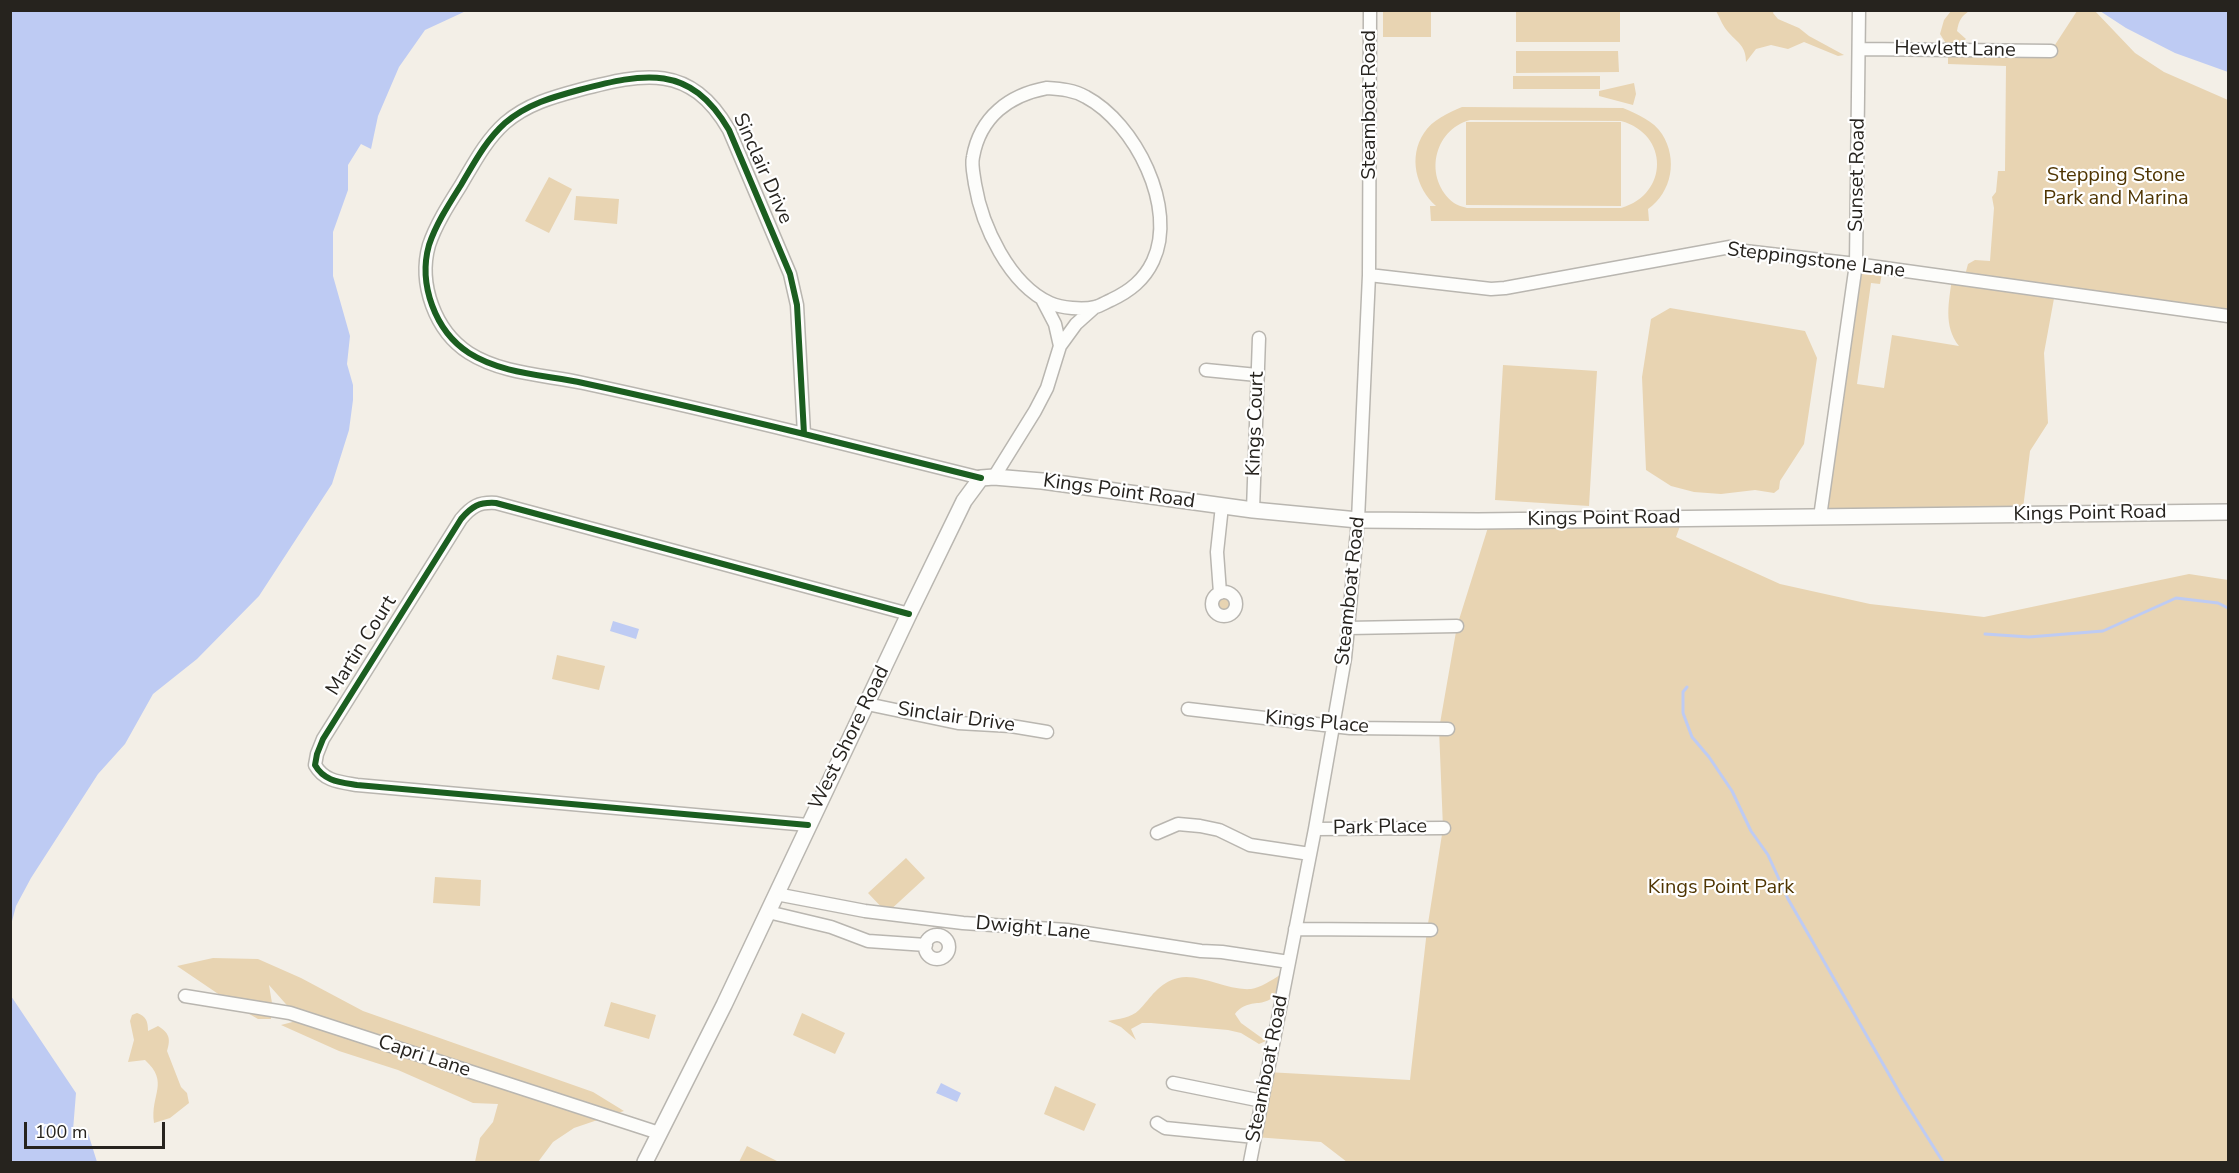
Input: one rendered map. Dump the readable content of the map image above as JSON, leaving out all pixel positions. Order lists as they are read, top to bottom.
{
  "streets": {
    "main road": ["Kings Point Road", "West Shore Road"],
    "street": [
      "Hewlett Lane",
      "Steamboat Road",
      "Sinclair Drive",
      "Sunset Road",
      "Steppingstone Lane",
      "Kings Court",
      "Martin Court",
      "Kings Place",
      "Park Place",
      "Dwight Lane",
      "Capri Lane"
    ]
  },
  "crossings": [
    ["Hewlett Lane", "Sunset Road"],
    ["Steamboat Road", "Steppingstone Lane"],
    ["Steamboat Road", "Kings Point Road"],
    ["Steamboat Road", "Kings Place"],
    ["Steamboat Road", "Park Place"],
    ["Steamboat Road", "Dwight Lane"],
    ["Sinclair Drive", "Kings Point Road"],
    ["Sinclair Drive", "West Shore Road"],
    ["Sunset Road", "Steppingstone Lane"],
    ["Sunset Road", "Kings Point Road"],
    ["Kings Court", "Kings Point Road"],
    ["Kings Point Road", "West Shore Road"],
    ["Martin Court", "West Shore Road"],
    ["West Shore Road", "Dwight Lane"],
    ["West Shore Road", "Capri Lane"]
  ],
  "parks": ["Stepping Stone Park and Marina", "Kings Point Park"],
  "scale_bar": "100 m"
}
